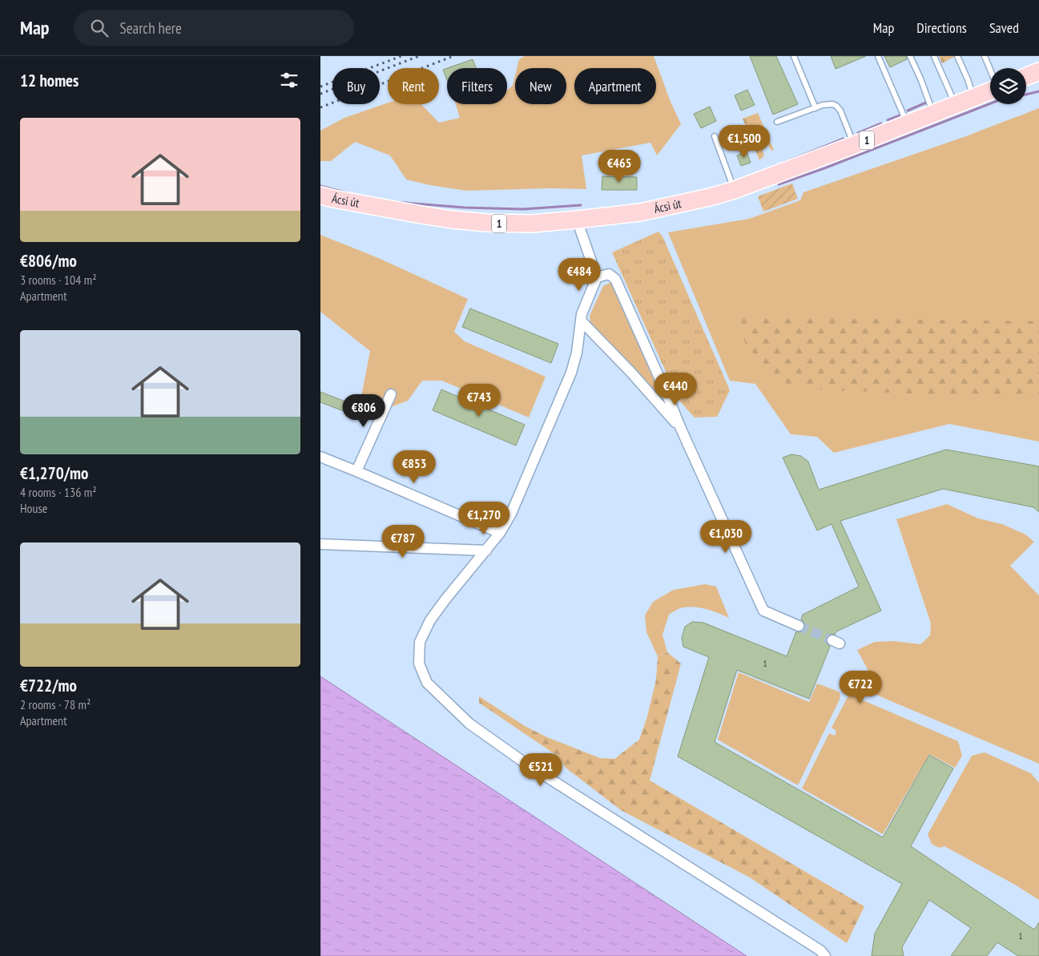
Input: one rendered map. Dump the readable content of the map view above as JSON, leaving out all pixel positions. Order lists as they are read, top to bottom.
{
  "streets": {
    "main road": ["1", "Ácsi út"]
  },
  "house_numbers": ["1", "1"],
  "page": {
    "header": "Map",
    "search": "Search here",
    "nav": ["Map", "Directions", "Saved"],
    "heading": "12 homes",
    "chip": [
      "Buy",
      "Rent",
      "Filters",
      "New",
      "Apartment"
    ],
    "list": [
      {
        "name": "€806/mo",
        "note": "3 rooms · 104 m² · Apartment"
      },
      {
        "name": "€1,270/mo",
        "note": "4 rooms · 136 m² · House"
      },
      {
        "name": "€722/mo",
        "note": "2 rooms · 78 m² · Apartment"
      }
    ],
    "price": [
      "€1,500",
      "€465",
      "€484",
      "€440",
      "€743",
      "€806",
      "€853",
      "€1,270",
      "€1,030",
      "€787",
      "€722",
      "€521"
    ]
  }
}
